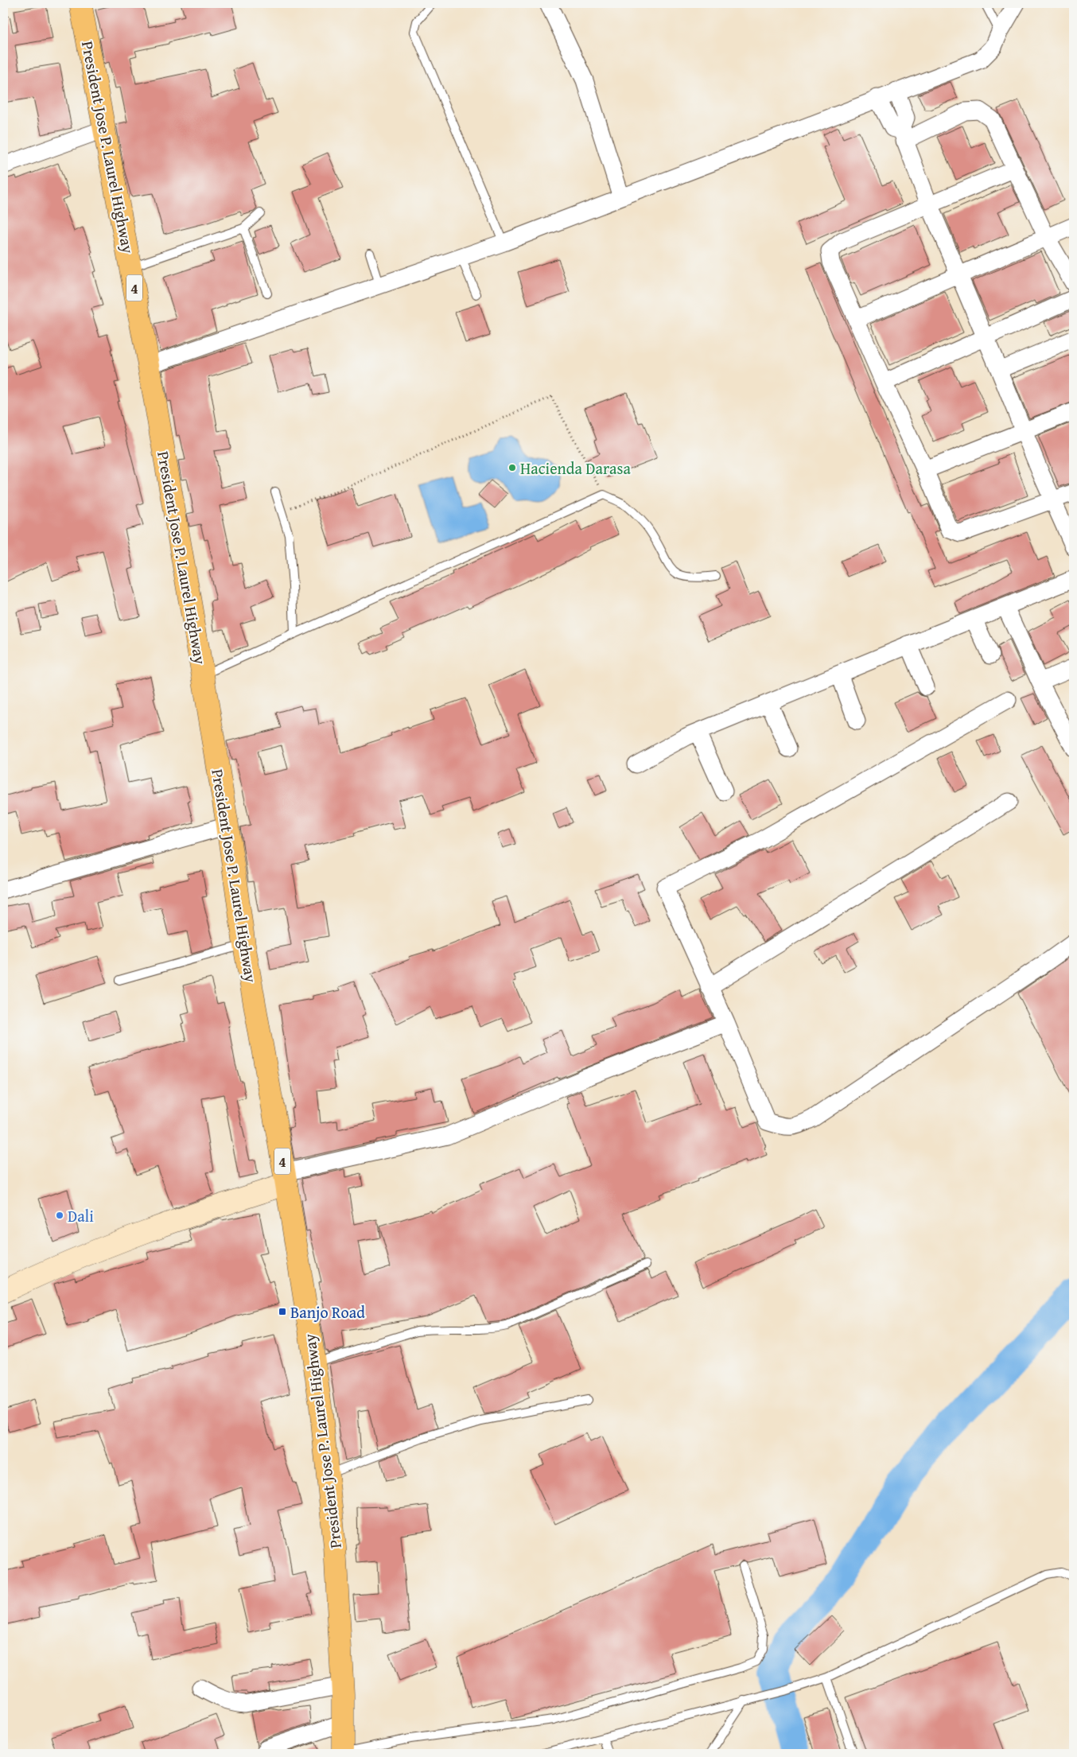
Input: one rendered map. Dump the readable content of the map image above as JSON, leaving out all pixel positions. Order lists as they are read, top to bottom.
{
  "streets": {
    "highway": ["President Jose P. Laurel Highway", "4"]
  },
  "places": {
    "other": ["Hacienda Darasa", "Dali"],
    "transit": ["Banjo Road"]
  }
}
